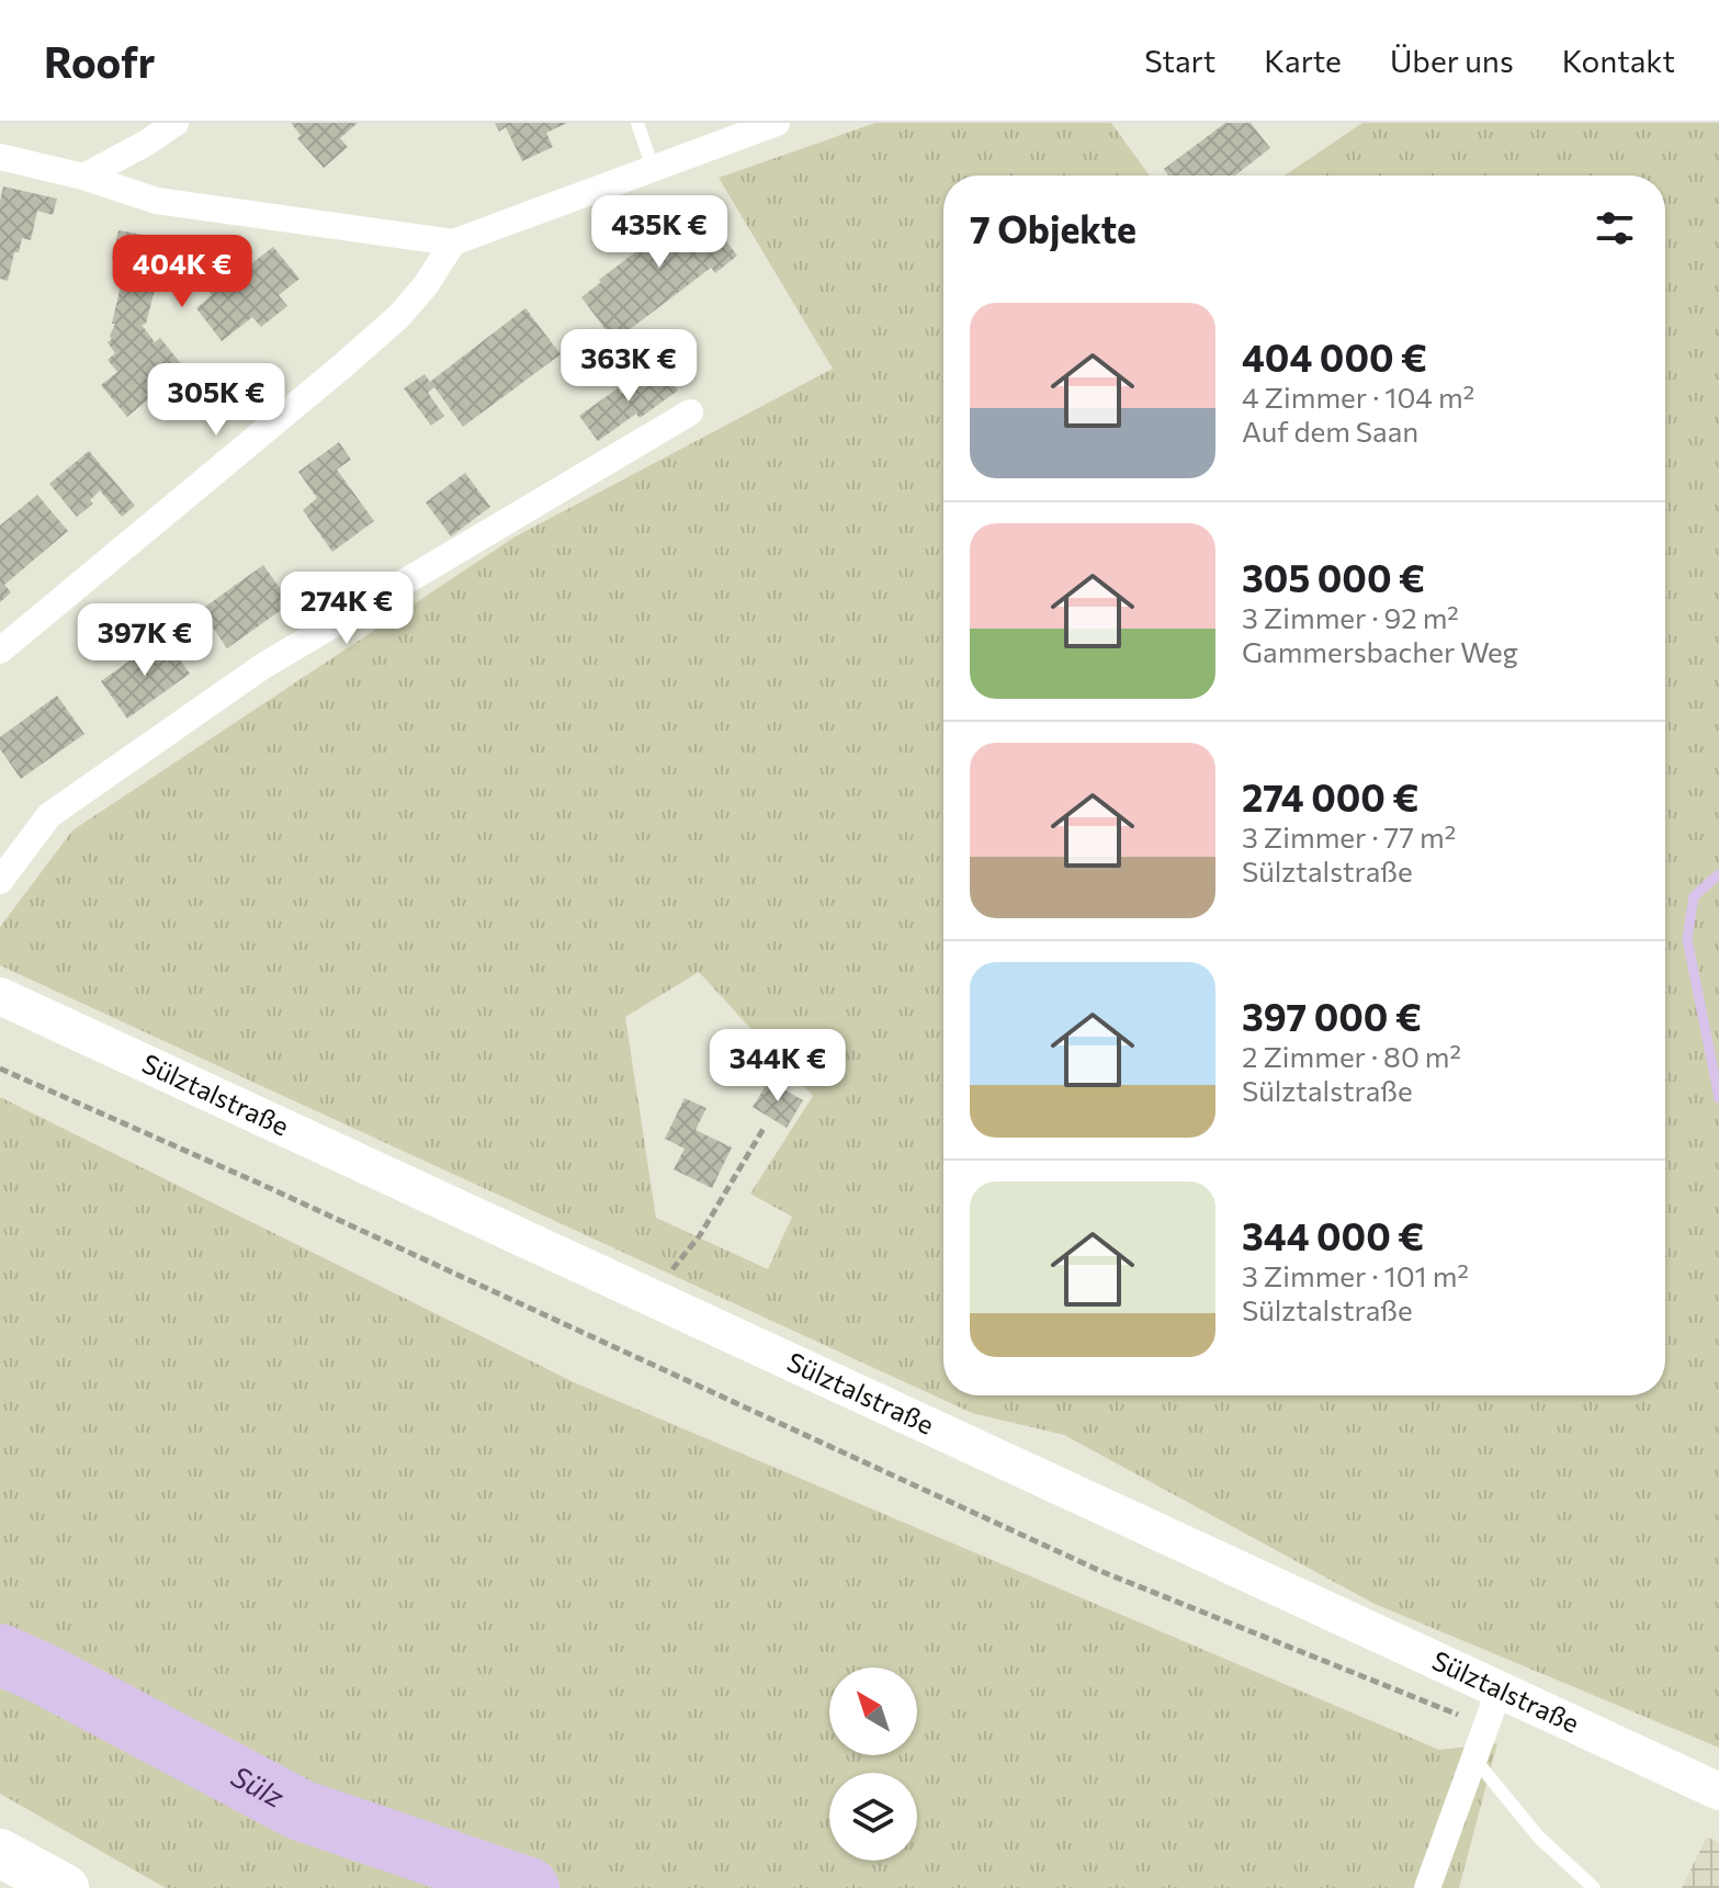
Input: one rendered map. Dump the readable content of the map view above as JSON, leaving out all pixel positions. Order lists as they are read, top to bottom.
{
  "streets": {
    "main road": ["Sülztalstraße"]
  },
  "water": ["Sülz"],
  "north": "top left",
  "page": {
    "header": "Roofr",
    "nav": [
      "Start",
      "Karte",
      "Über uns",
      "Kontakt"
    ],
    "heading": "7 Objekte",
    "price": [
      "435K €",
      "404K €",
      "363K €",
      "305K €",
      "274K €",
      "397K €",
      "344K €"
    ],
    "list": [
      {
        "name": "404 000 €",
        "note": "4 Zimmer · 104 m² · Auf dem Saan"
      },
      {
        "name": "305 000 €",
        "note": "3 Zimmer · 92 m² · Gammersbacher Weg"
      },
      {
        "name": "274 000 €",
        "note": "3 Zimmer · 77 m² · Sülztalstraße"
      },
      {
        "name": "397 000 €",
        "note": "2 Zimmer · 80 m² · Sülztalstraße"
      },
      {
        "name": "344 000 €",
        "note": "3 Zimmer · 101 m² · Sülztalstraße"
      }
    ]
  }
}
